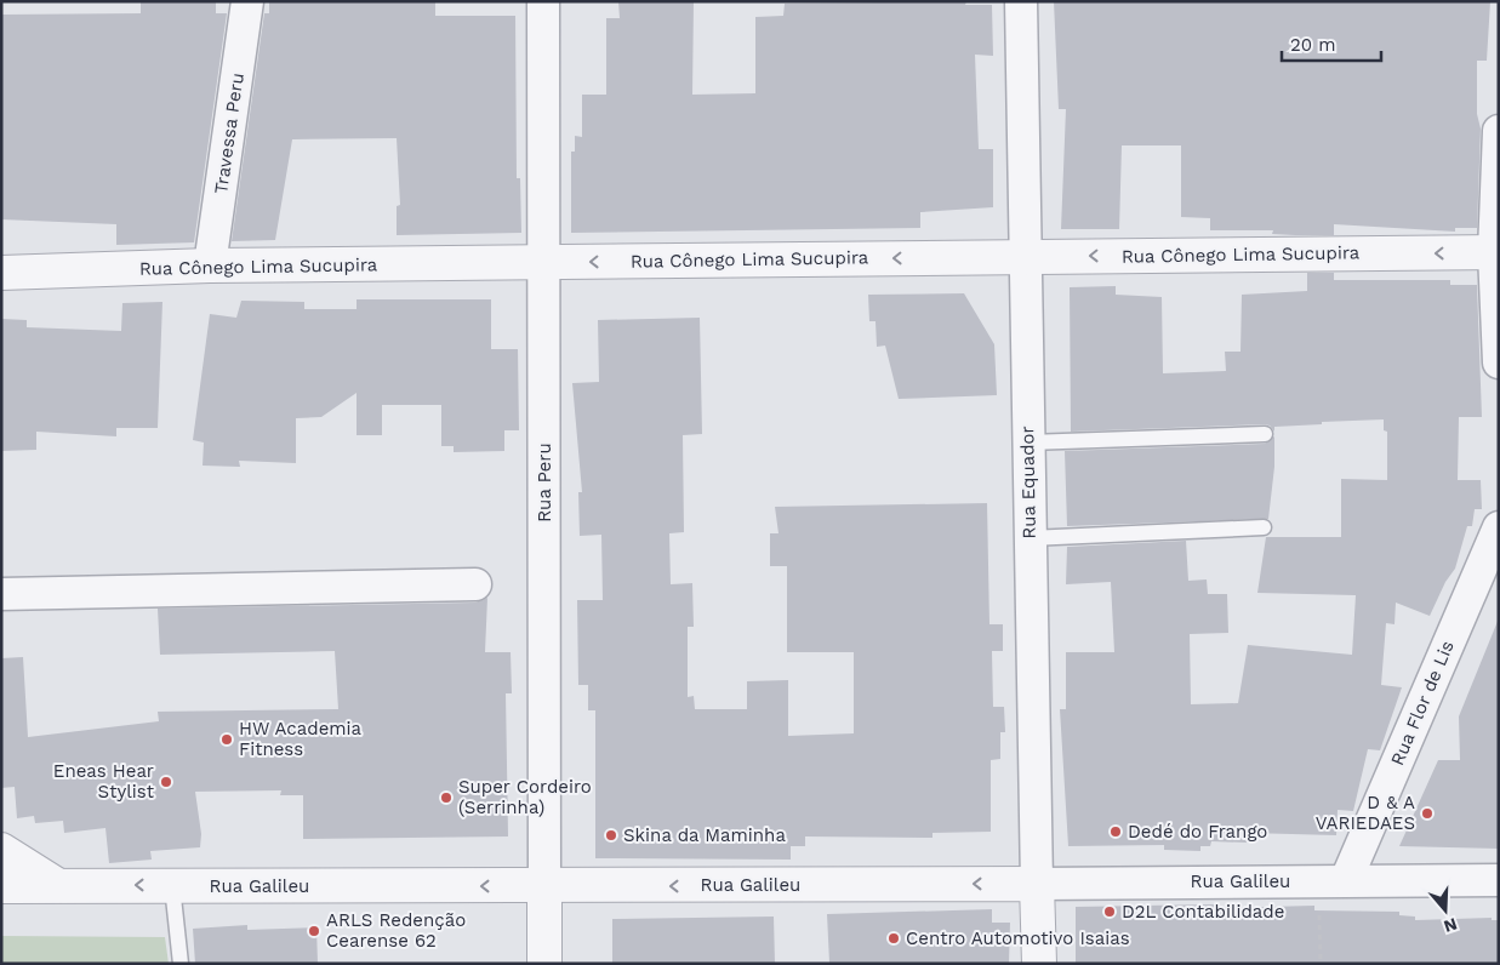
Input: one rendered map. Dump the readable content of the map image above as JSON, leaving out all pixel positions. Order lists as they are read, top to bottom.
{
  "streets": {
    "street": [
      "Travessa Peru",
      "Rua Cônego Lima Sucupira",
      "Rua Peru",
      "Rua Equador",
      "Rua Flor de Lis",
      "Rua Galileu"
    ]
  },
  "crossings": [
    ["Travessa Peru", "Rua Cônego Lima Sucupira"],
    ["Rua Cônego Lima Sucupira", "Rua Peru"],
    ["Rua Cônego Lima Sucupira", "Rua Equador"],
    ["Rua Peru", "Rua Galileu"],
    ["Rua Equador", "Rua Galileu"],
    ["Rua Flor de Lis", "Rua Galileu"]
  ],
  "one_way": ["Rua Cônego Lima Sucupira"],
  "places": [
    "HW Academia Fitness",
    "Eneas Hear Stylist",
    "Super Cordeiro (Serrinha)",
    "D & A VARIEDAES",
    "Dedé do Frango",
    "Skina da Maminha",
    "D2L Contabilidade",
    "ARLS Redenção Cearense 62",
    "Centro Automotivo Isaias"
  ],
  "scale_bar": "20 m",
  "north": "bottom"
}
